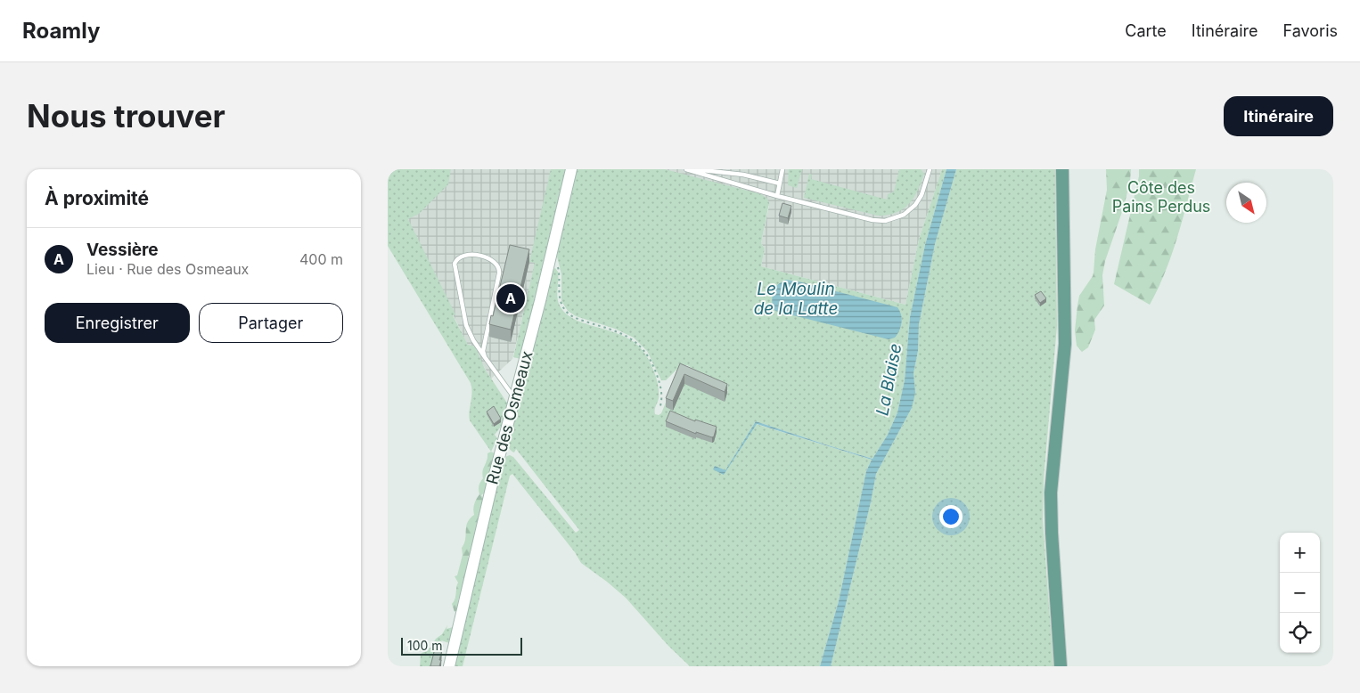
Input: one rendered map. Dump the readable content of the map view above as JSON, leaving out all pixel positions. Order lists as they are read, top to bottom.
{
  "streets": {
    "main road": ["Rue des Osmeaux"]
  },
  "water": ["Le Moulin de la Latte", "La Blaise"],
  "parks": ["Côte des Pains Perdus"],
  "scale_bar": "100 m",
  "north": "bottom right",
  "page": {
    "header": "Roamly",
    "nav": ["Carte", "Itinéraire", "Favoris"],
    "buttons": [
      "Itinéraire",
      ["Enregistrer", "Partager"]
    ],
    "title": "Nous trouver",
    "heading": "À proximité",
    "list": [
      {
        "mark": "A",
        "name": "Vessière",
        "note": "Lieu · Rue des Osmeaux",
        "value": "400 m"
      }
    ],
    "pins": "A",
    "map_buttons": ["+", "−"],
    "scale": "100 m"
  }
}
